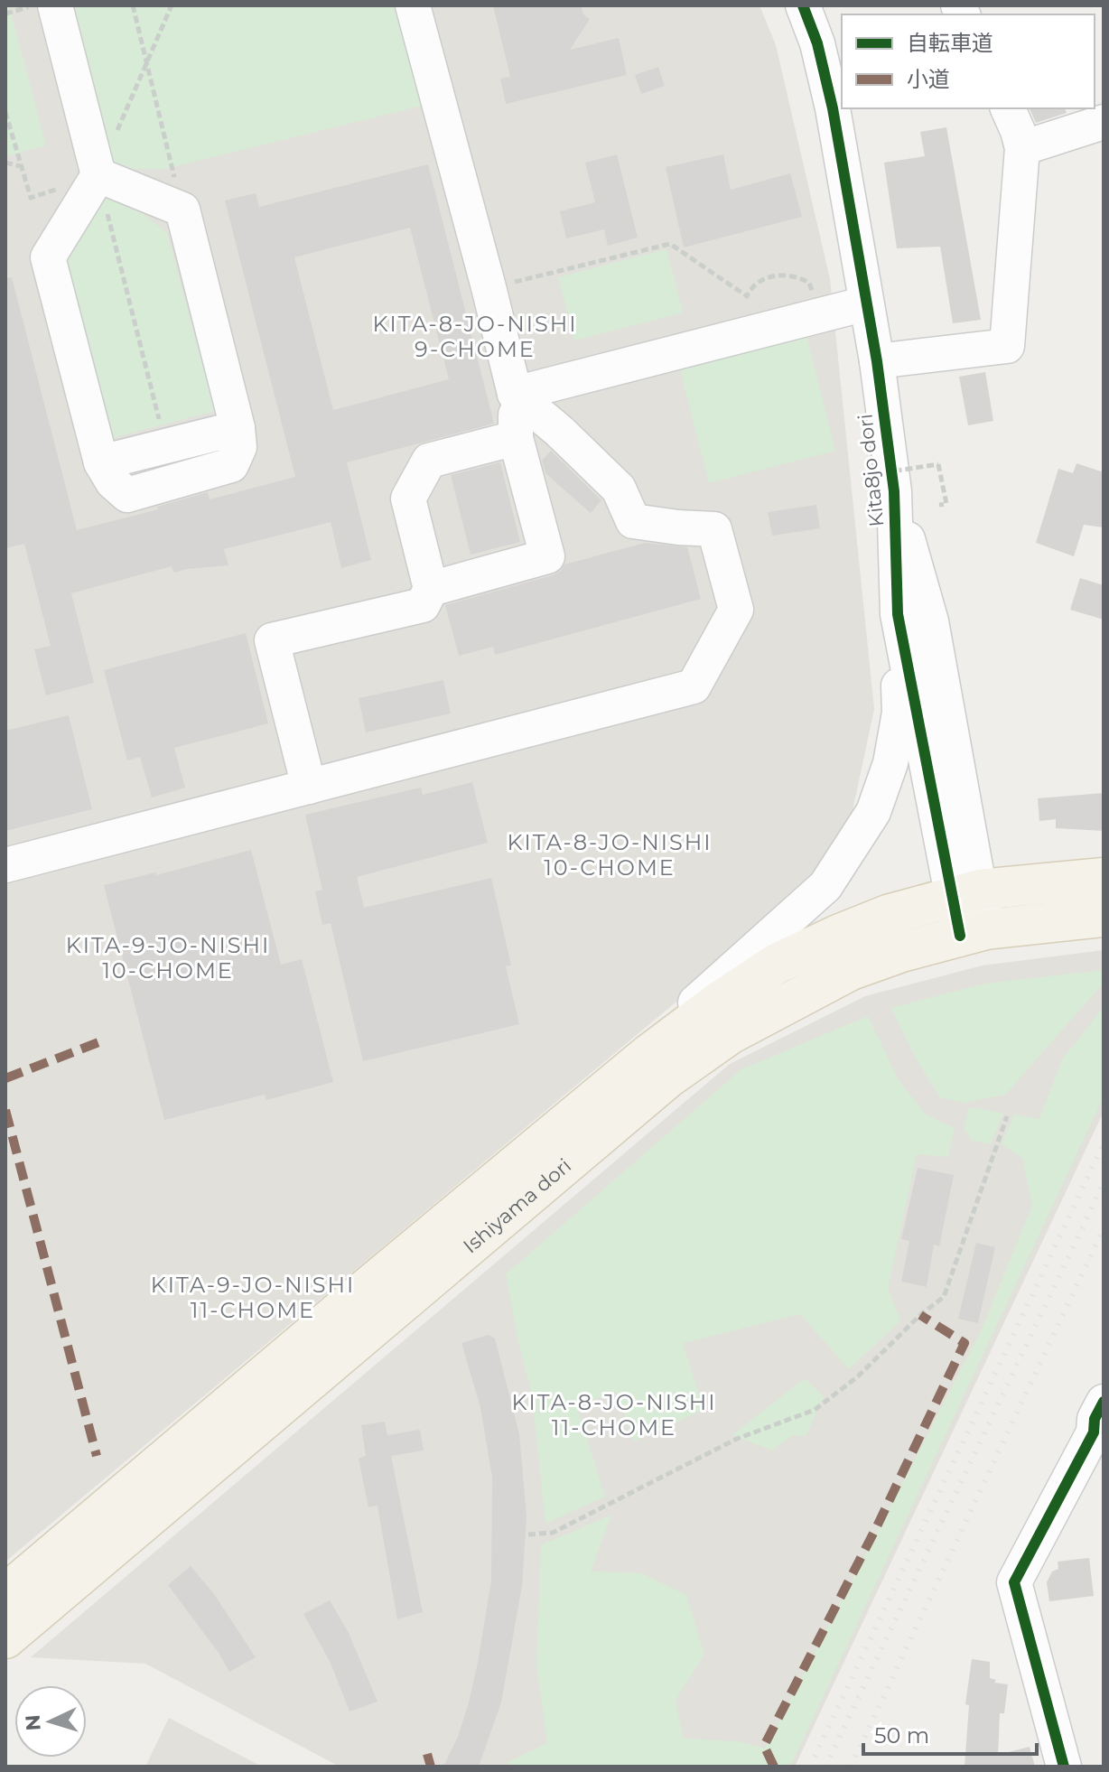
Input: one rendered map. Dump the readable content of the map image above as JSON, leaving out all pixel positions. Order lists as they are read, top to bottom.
{
  "streets": {
    "main road": ["Ishiyama dori"],
    "street": ["Kita8jo dori"]
  },
  "crossings": [
    ["Kita8jo dori", "Ishiyama dori"]
  ],
  "districts": [
    "KITA-8-JO-NISHI 9-CHOME",
    "KITA-8-JO-NISHI 10-CHOME",
    "KITA-9-JO-NISHI 10-CHOME",
    "KITA-9-JO-NISHI 11-CHOME",
    "KITA-8-JO-NISHI 11-CHOME"
  ],
  "legend": ["自転車道", "小道"],
  "scale_bar": "50 m",
  "north": "left"
}
